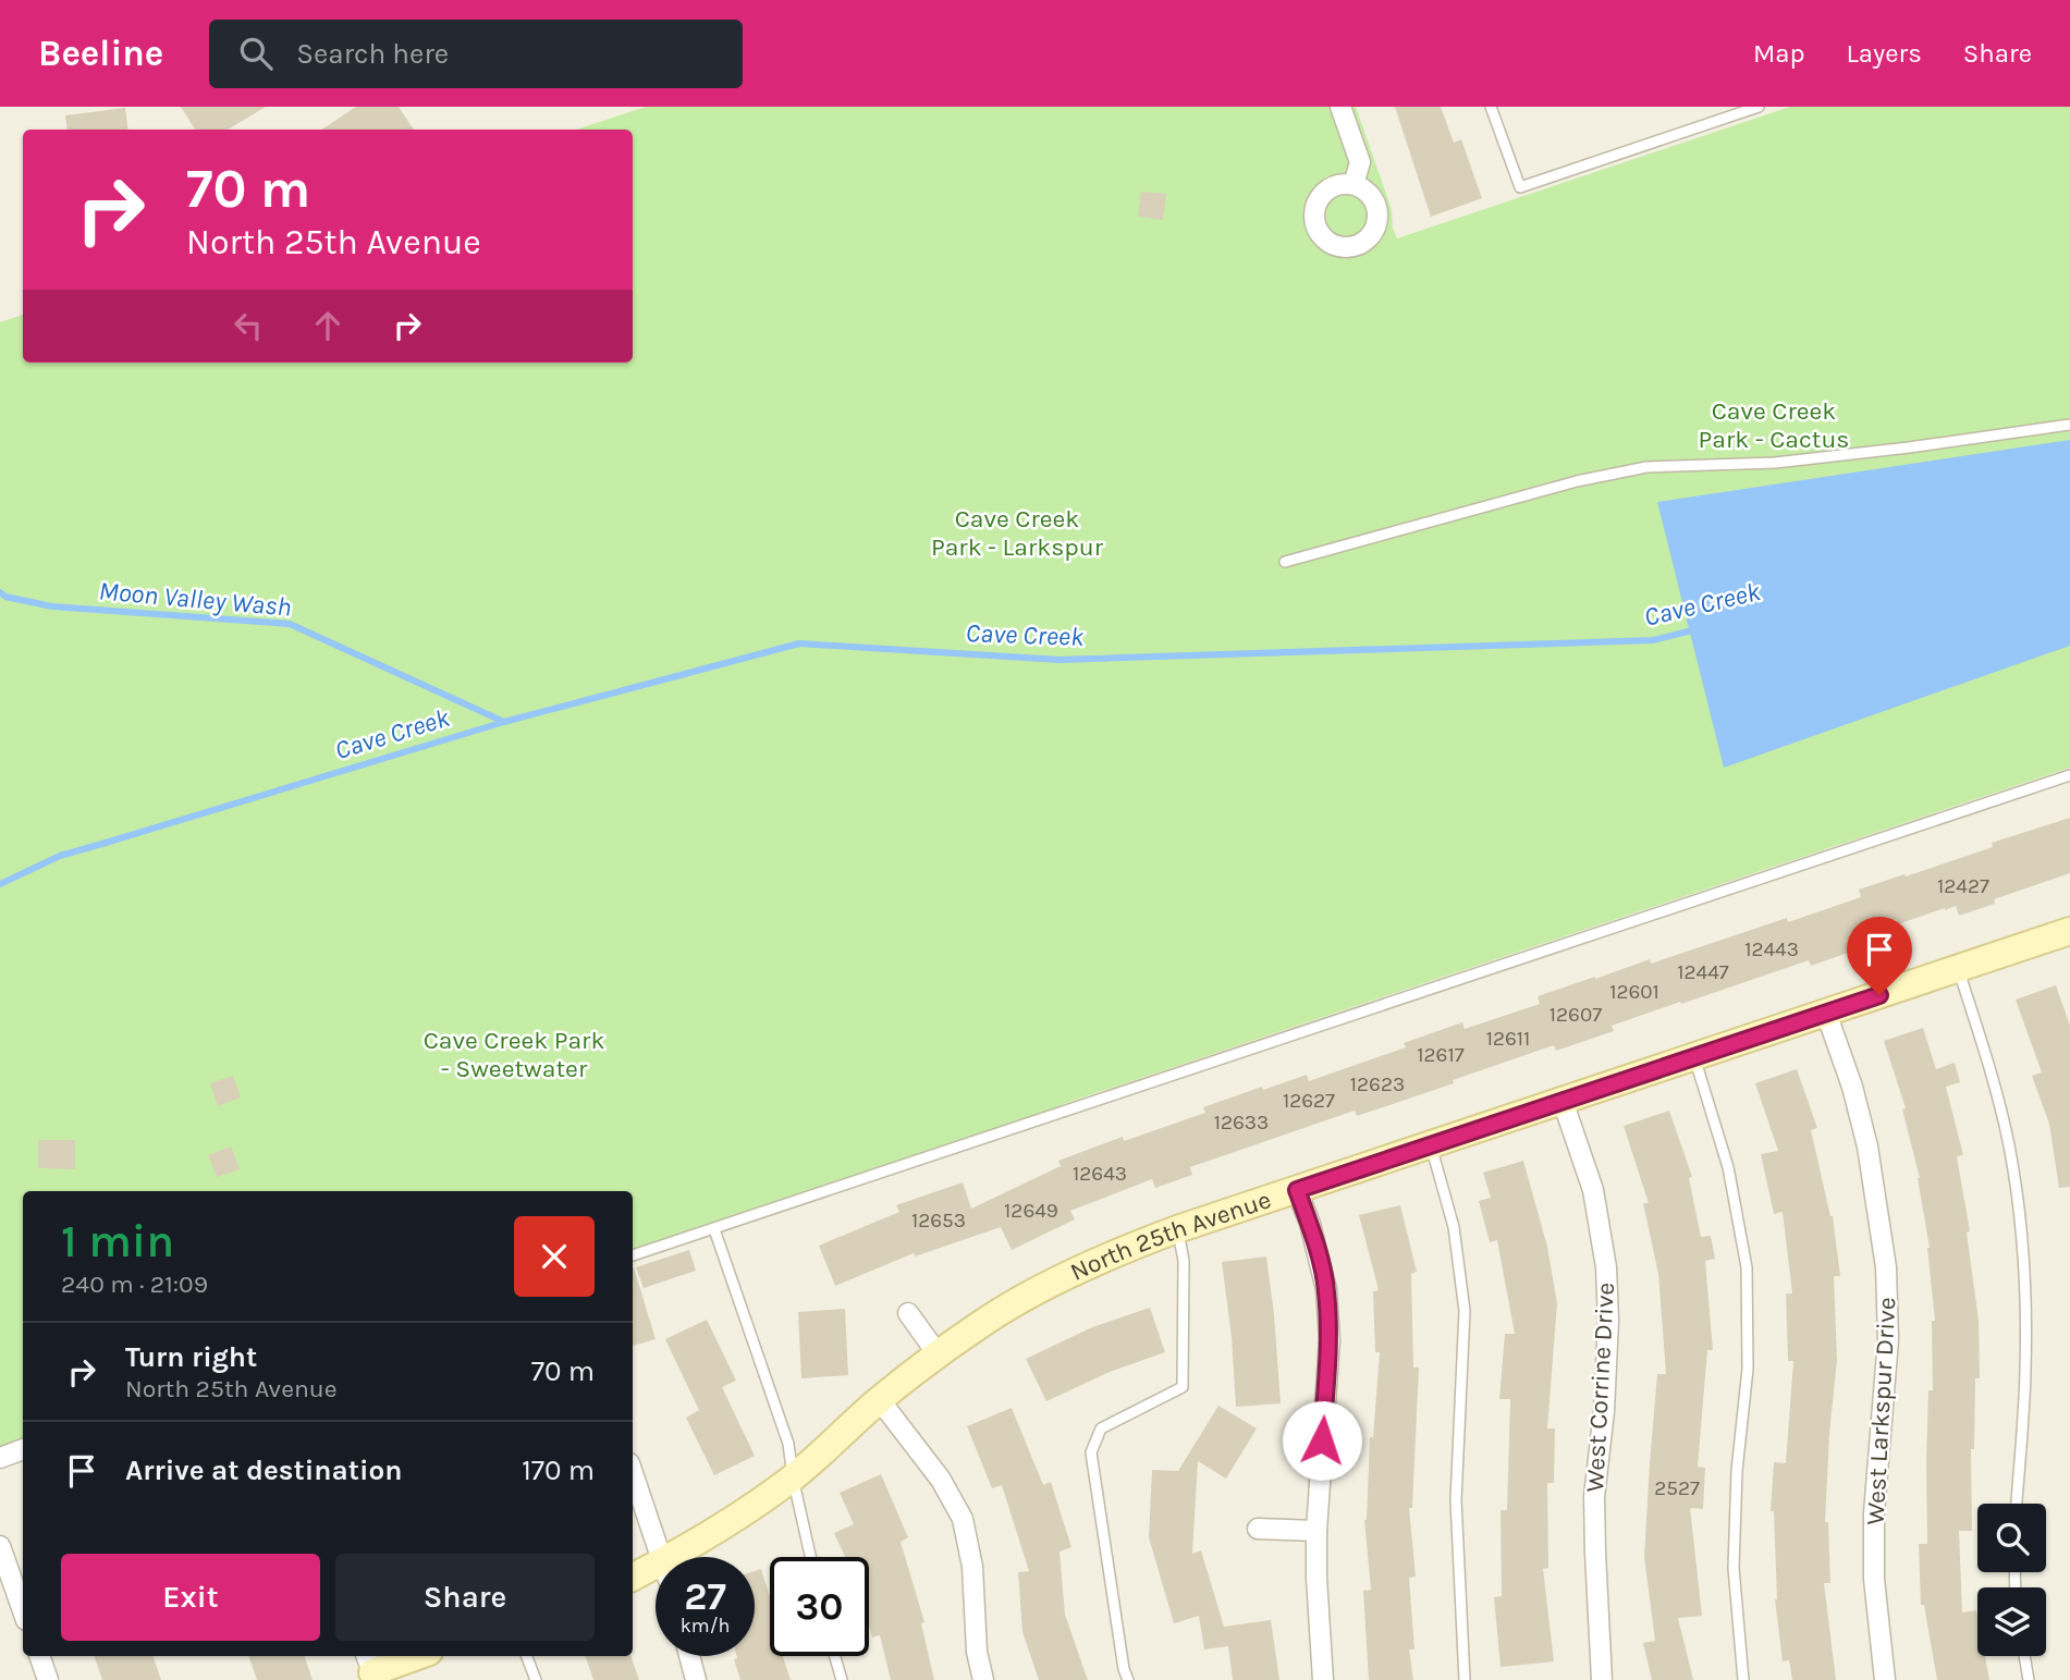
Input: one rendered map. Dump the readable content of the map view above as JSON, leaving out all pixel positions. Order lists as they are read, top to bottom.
{
  "streets": {
    "street": ["North 25th Avenue", "West Corrine Drive", "West Larkspur Drive"]
  },
  "crossings": [
    ["North 25th Avenue", "West Corrine Drive"],
    ["North 25th Avenue", "West Larkspur Drive"]
  ],
  "water": ["Moon Valley Wash", "Cave Creek"],
  "parks": ["Cave Creek Park - Cactus", "Cave Creek Park - Larkspur", "Cave Creek Park - Sweetwater"],
  "house_numbers": [
    "12427",
    "12443",
    "12447",
    "12601",
    "12607",
    "12611",
    "12617",
    "12623",
    "12627",
    "12633",
    "12643",
    "12649",
    "12653",
    "2527"
  ],
  "page": {
    "header": "Beeline",
    "search": "Search here",
    "nav": ["Map", "Layers", "Share"],
    "turn": ["70 m", "North 25th Avenue"],
    "heading": ["1 min", "240 m · 21:09"],
    "list": [
      {
        "name": "Turn right",
        "note": "North 25th Avenue",
        "value": "70 m"
      },
      {
        "name": "Arrive at destination",
        "value": "170 m"
      }
    ],
    "buttons": ["Exit", "Share"],
    "speed": "27 km/h",
    "limit": "30"
  }
}
